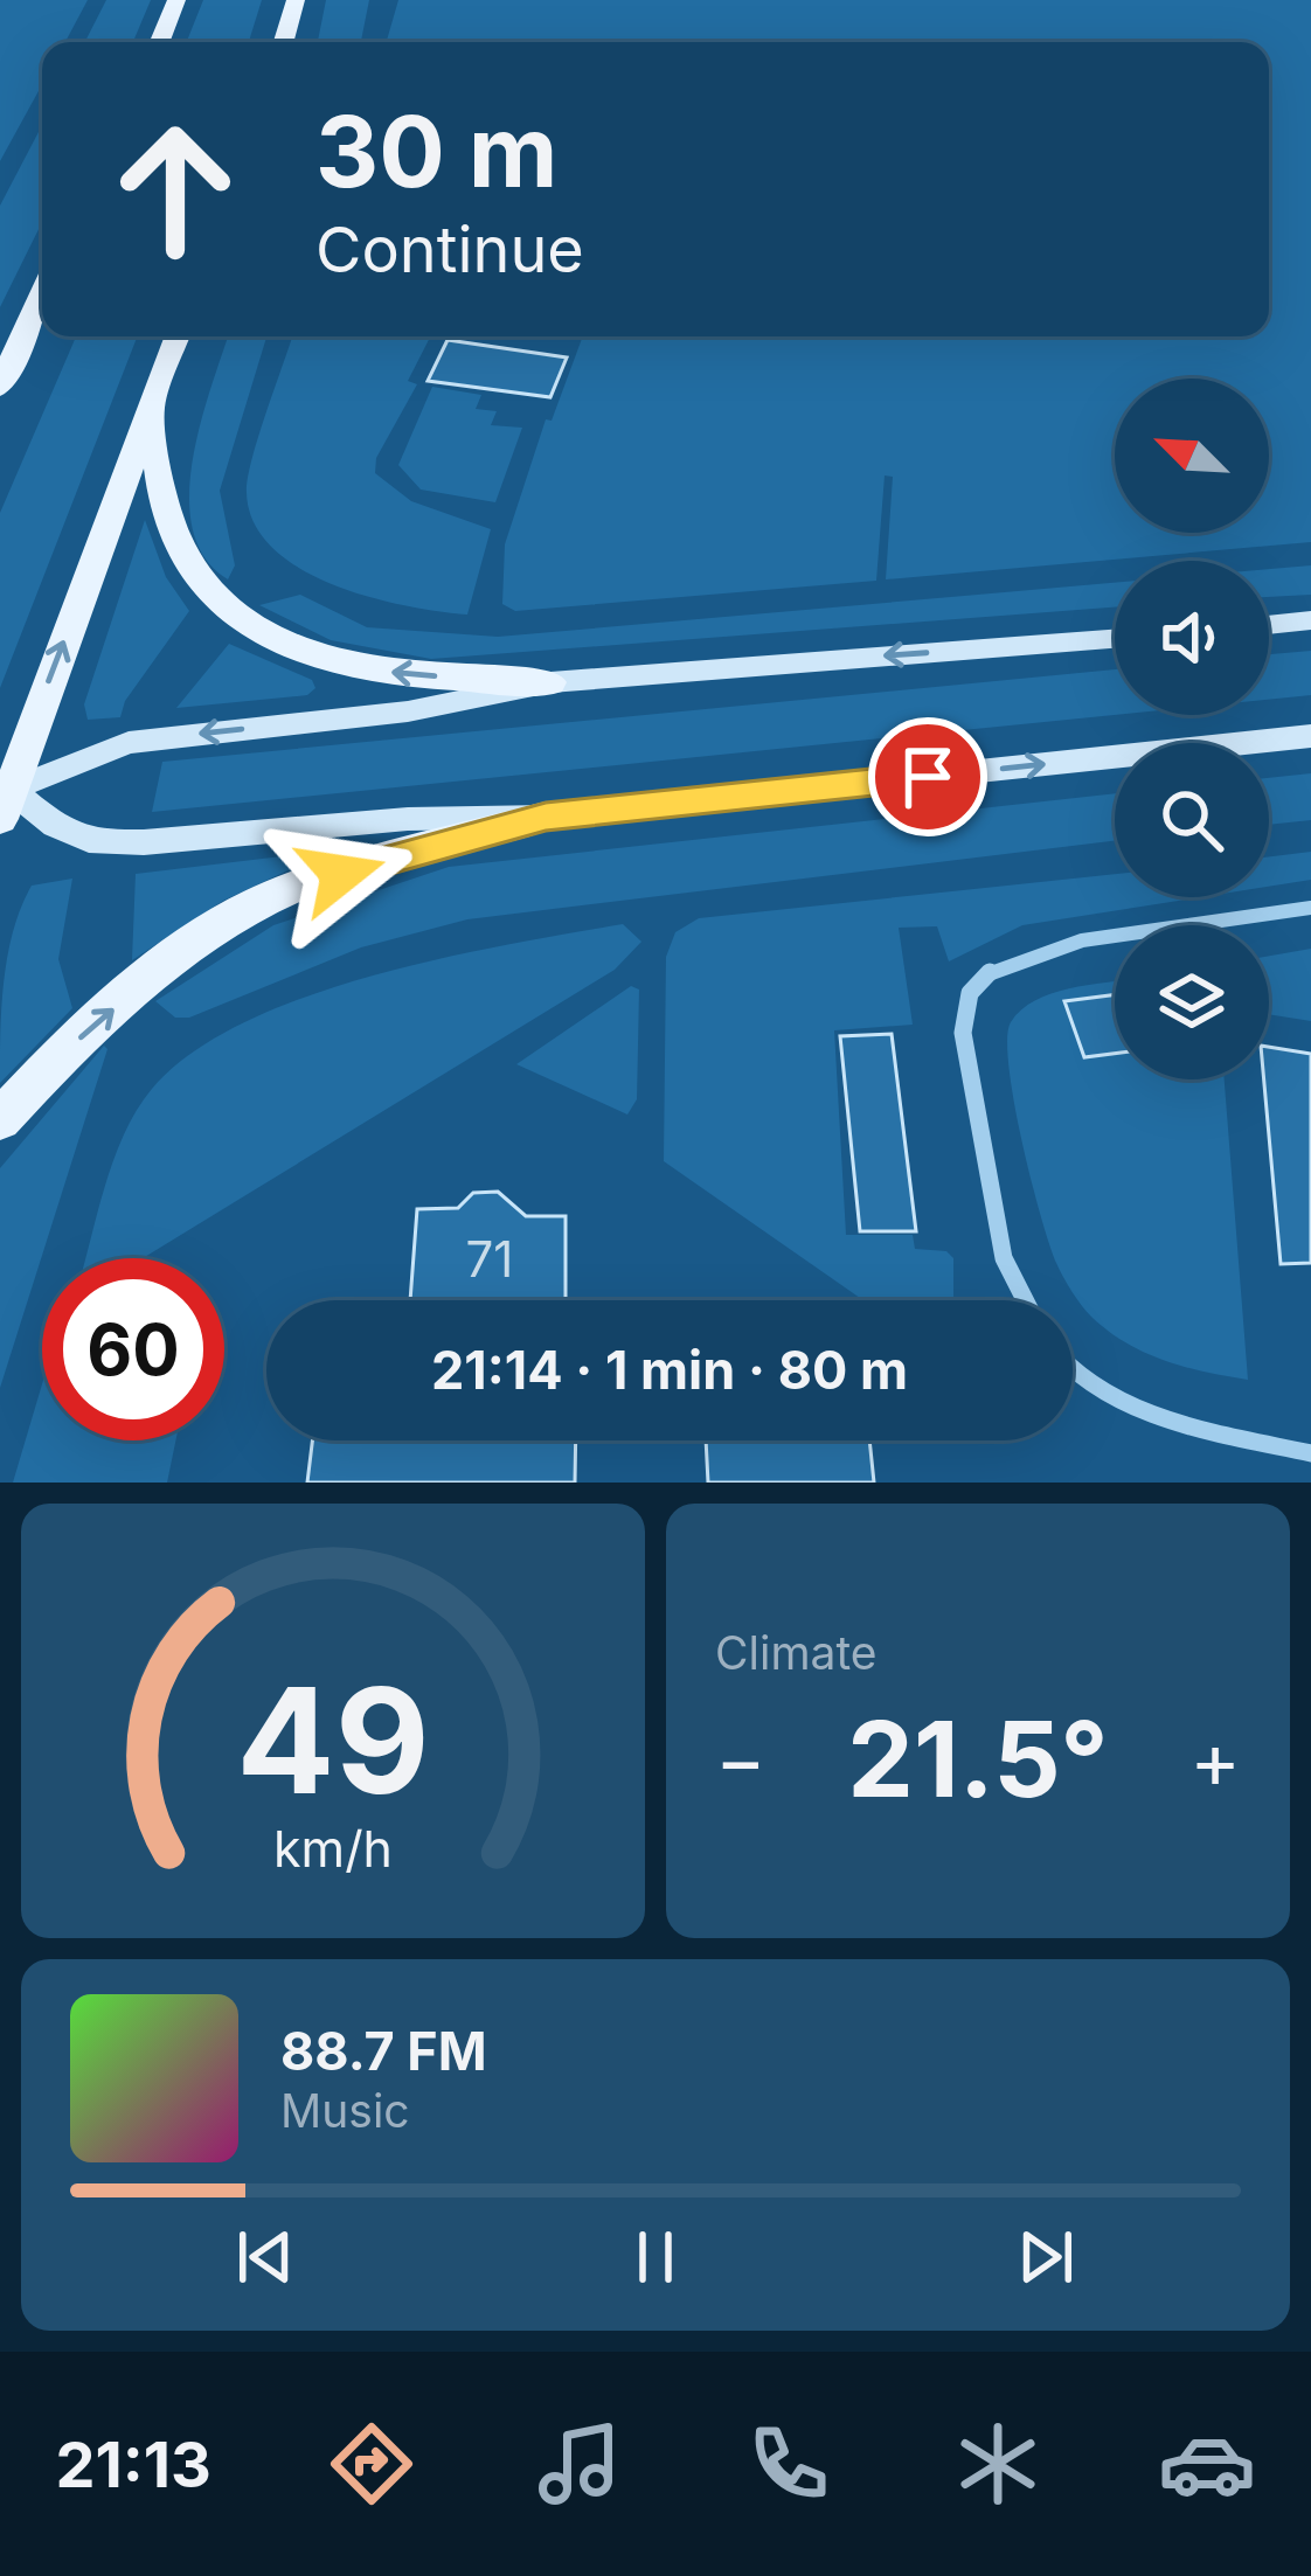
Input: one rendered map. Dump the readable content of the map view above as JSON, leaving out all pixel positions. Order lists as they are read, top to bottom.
{
  "house_numbers": ["71"],
  "north": "top left",
  "page": {
    "turn": ["30 m", "Continue"],
    "limit": "60",
    "trip": "21:14 · 1 min · 80 m",
    "tile": "Climate",
    "heat": ["−", "21.5°", "+"],
    "song": ["88.7 FM", "Music"],
    "tabs": "21:13",
    "gauge": ["49", "km/h"]
  }
}
